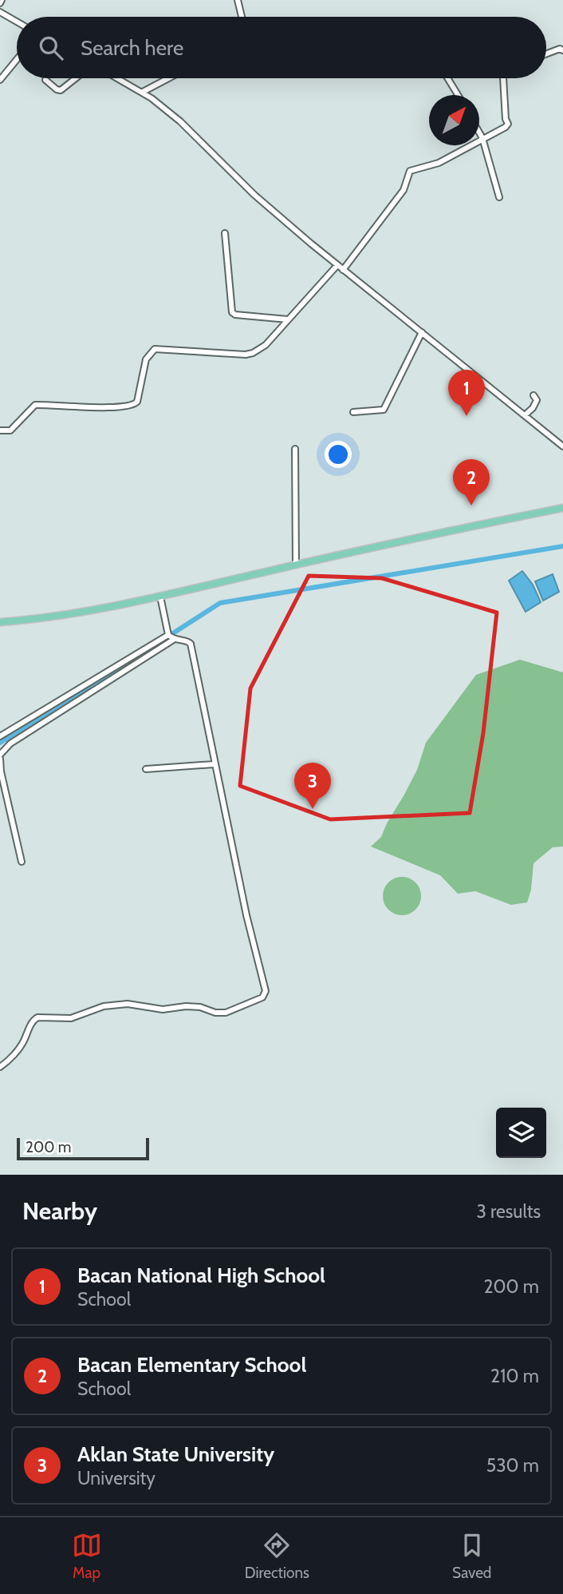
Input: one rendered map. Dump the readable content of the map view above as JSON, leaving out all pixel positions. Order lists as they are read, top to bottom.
{
  "scale_bar": "200 m",
  "north": "top right",
  "page": {
    "search": "Search here",
    "pins": ["1", "2", "3"],
    "scale": "200 m",
    "heading": ["Nearby", "3 results"],
    "list": [
      {
        "mark": "1",
        "name": "Bacan National High School",
        "note": "School",
        "value": "200 m"
      },
      {
        "mark": "2",
        "name": "Bacan Elementary School",
        "note": "School",
        "value": "210 m"
      },
      {
        "mark": "3",
        "name": "Aklan State University",
        "note": "University",
        "value": "530 m"
      }
    ],
    "nav": ["Map", "Directions", "Saved"]
  }
}
